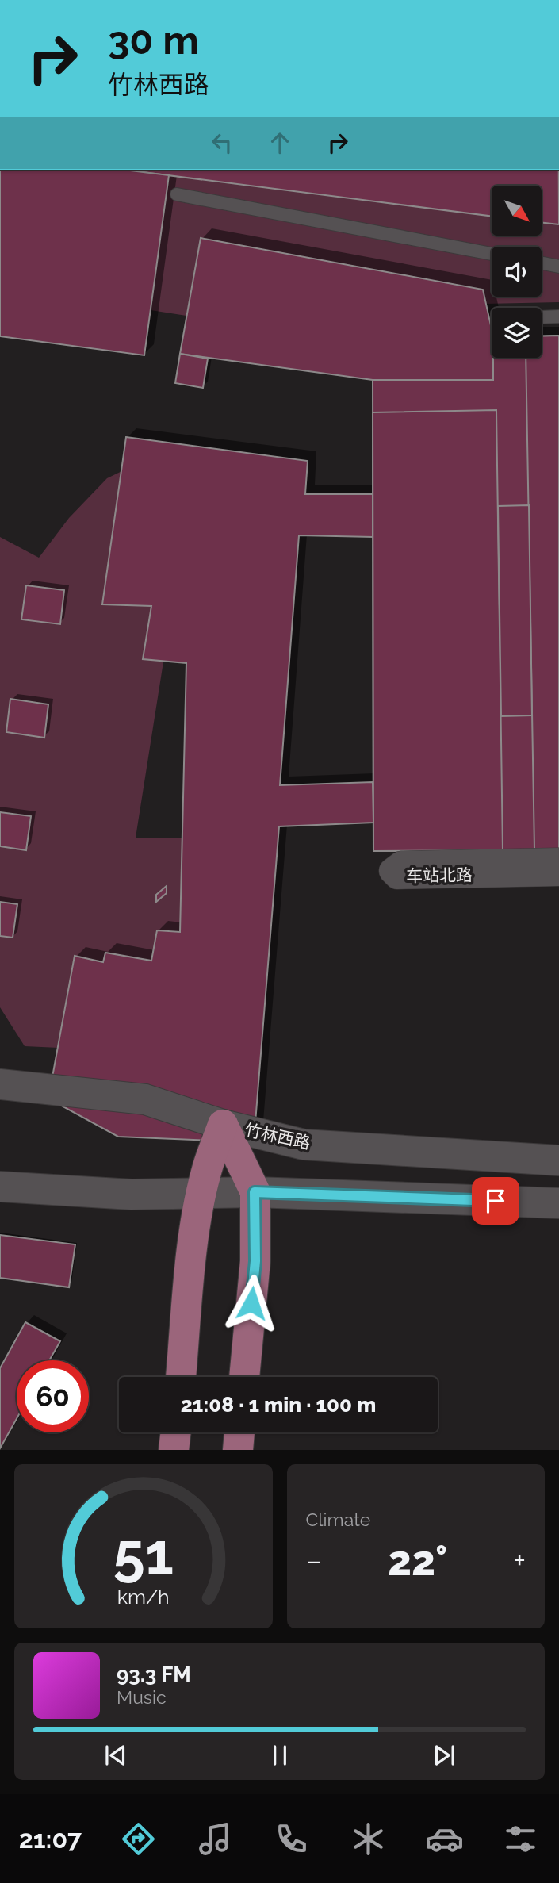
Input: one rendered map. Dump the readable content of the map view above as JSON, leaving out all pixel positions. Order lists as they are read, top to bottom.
{
  "streets": {
    "main road": ["竹林西路"],
    "street": ["车站北路"]
  },
  "north": "bottom right",
  "page": {
    "turn": ["30 m", "竹林西路"],
    "limit": "60",
    "trip": "21:08 · 1 min · 100 m",
    "tile": "Climate",
    "heat": ["−", "22°", "+"],
    "song": ["93.3 FM", "Music"],
    "tabs": "21:07",
    "gauge": ["51", "km/h"]
  }
}
